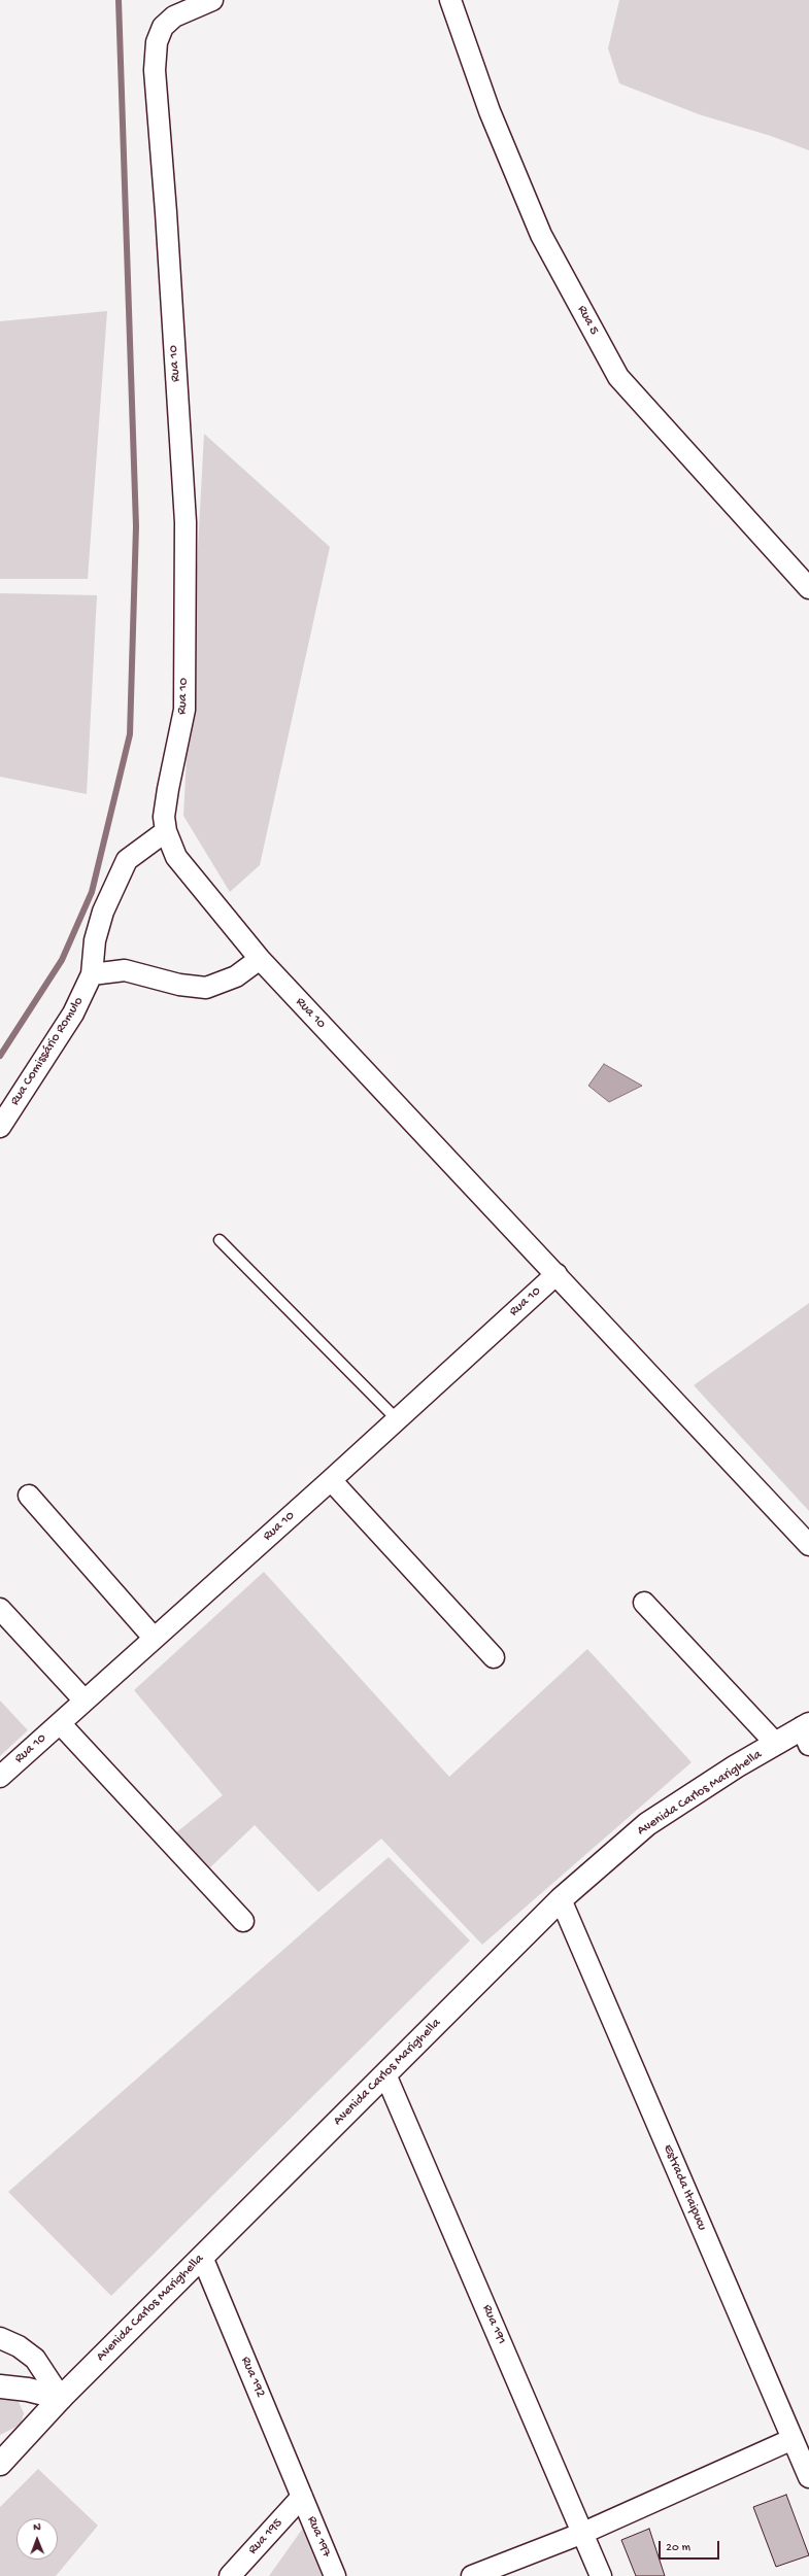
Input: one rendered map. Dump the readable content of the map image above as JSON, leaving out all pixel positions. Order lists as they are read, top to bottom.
{
  "streets": {
    "main road": ["Avenida Carlos Marighella"],
    "street": [
      "Rua 5",
      "Rua 10",
      "Rua Comissário Romulo",
      "Estrada Itaipucu",
      "Rua 191",
      "Rua 192",
      "Rua 195",
      "Rua 197"
    ]
  },
  "crossings": [
    ["Rua 10", "Rua Comissário Romulo"],
    ["Avenida Carlos Marighella", "Estrada Itaipucu"],
    ["Avenida Carlos Marighella", "Rua 191"],
    ["Avenida Carlos Marighella", "Rua 192"],
    ["Rua 192", "Rua 195"],
    ["Rua 192", "Rua 197"],
    ["Rua 195", "Rua 197"]
  ],
  "scale_bar": "20 m",
  "north": "top"
}
